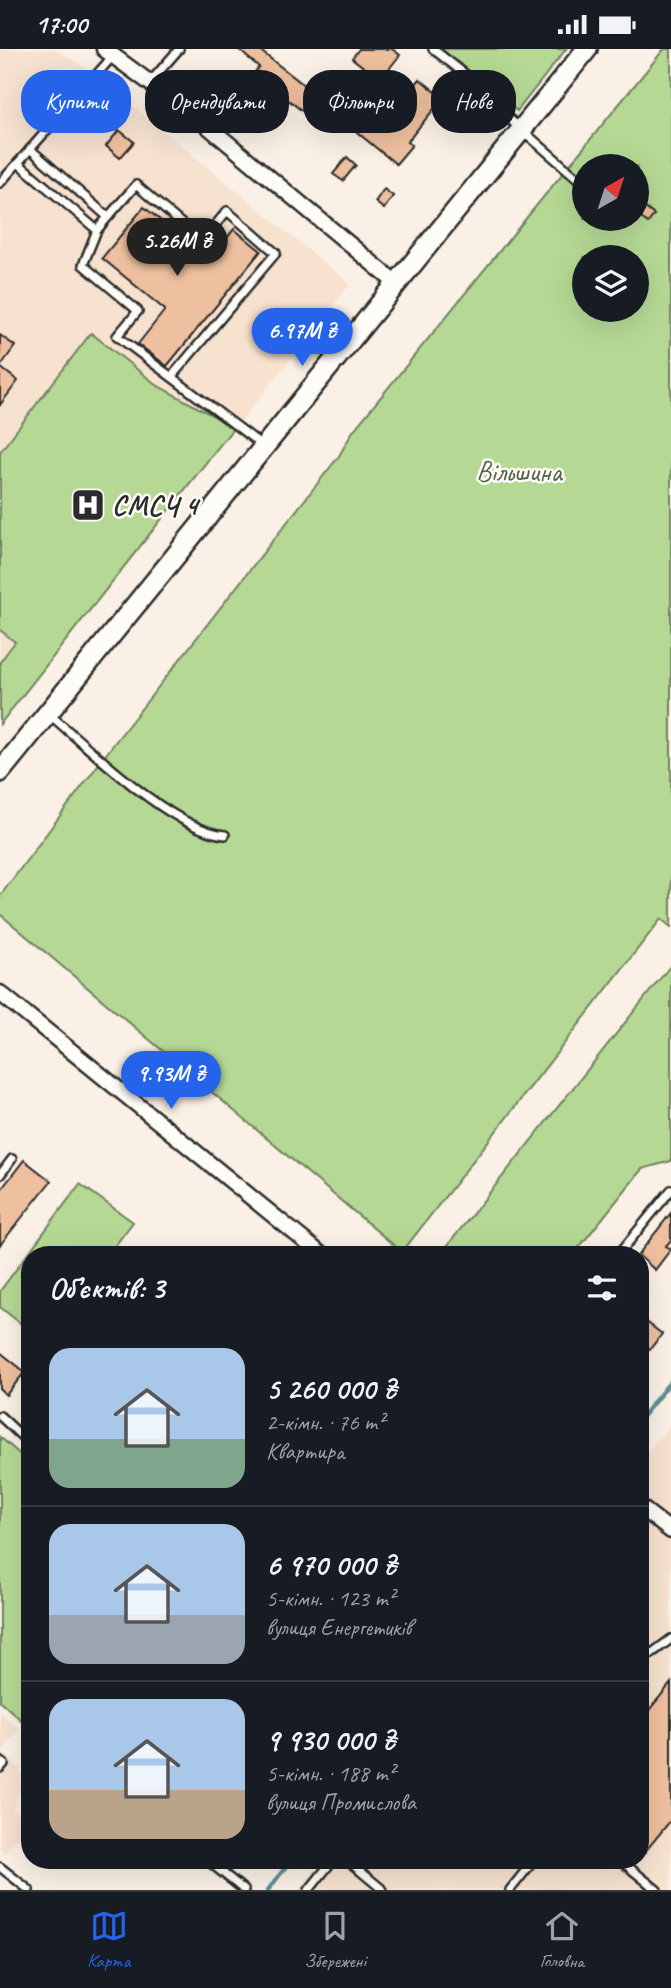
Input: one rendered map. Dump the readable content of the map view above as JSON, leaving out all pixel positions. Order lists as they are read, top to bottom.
{
  "parks": ["Вільшина"],
  "places": {
    "hospital": ["СМСЧ 4"]
  },
  "north": "top right",
  "page": {
    "status": "17:00",
    "chip": [
      "Купити",
      "Орендувати",
      "Фільтри",
      "Нове"
    ],
    "price": ["5.26M ₴", "6.97M ₴", "9.93M ₴"],
    "heading": "Об’єктів: 3",
    "list": [
      {
        "name": "5 260 000 ₴",
        "note": "2-кімн. · 76 m² · Квартира"
      },
      {
        "name": "6 970 000 ₴",
        "note": "5-кімн. · 123 m² · вулиця Енергетиків"
      },
      {
        "name": "9 930 000 ₴",
        "note": "5-кімн. · 188 m² · вулиця Промислова"
      }
    ],
    "tabs": ["Карта", "Збережені", "Головна"]
  }
}
